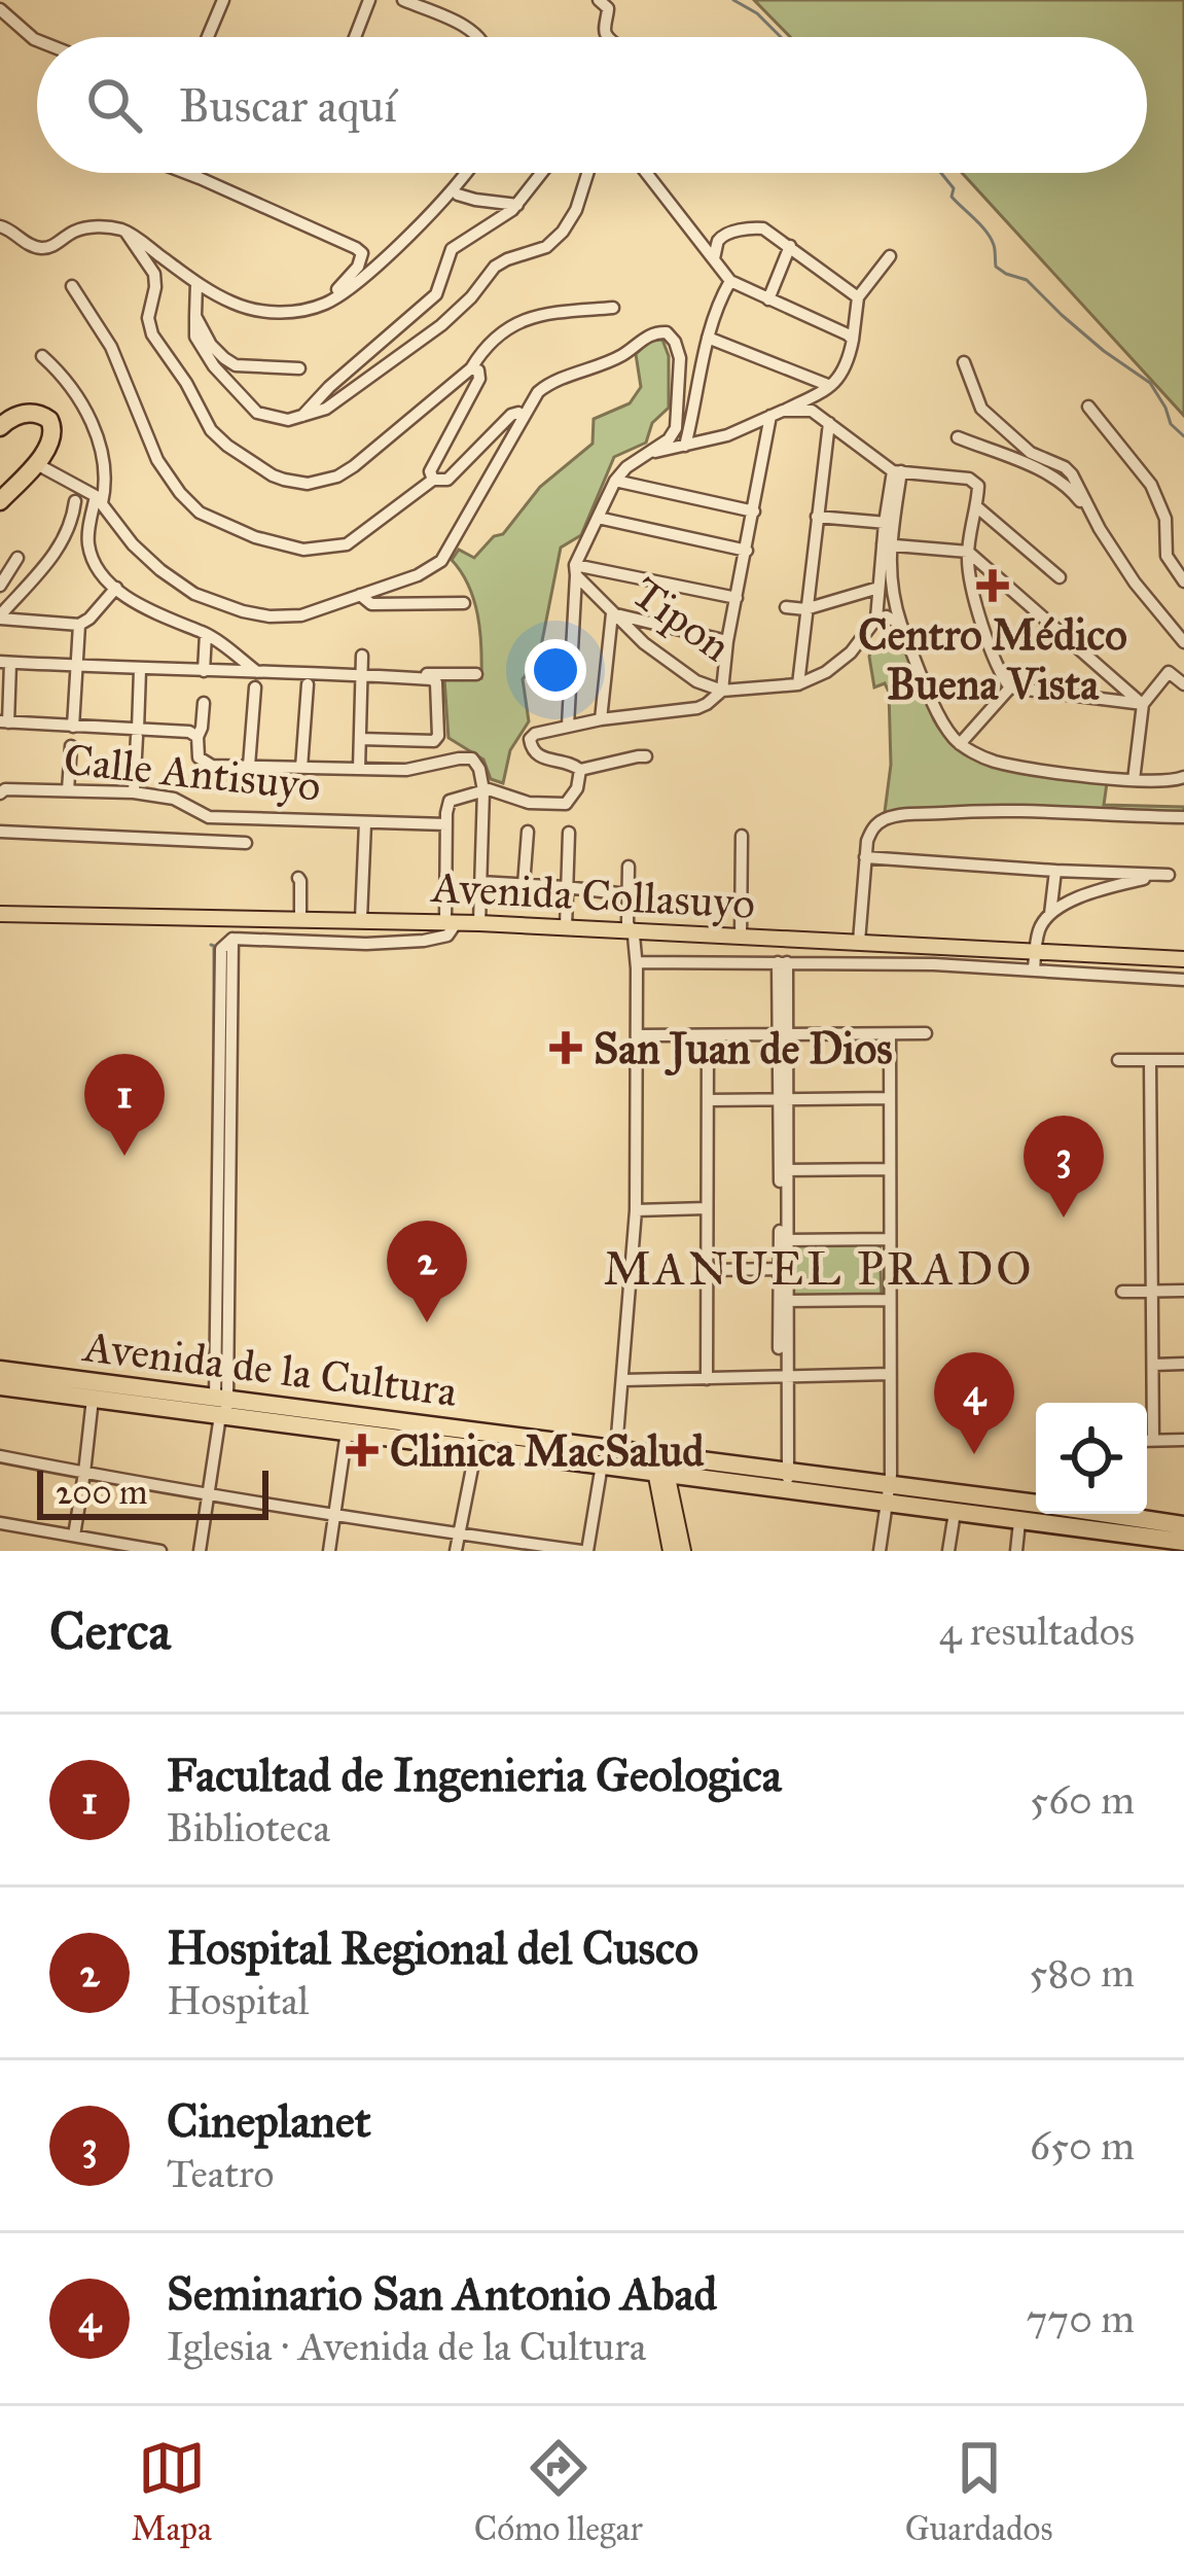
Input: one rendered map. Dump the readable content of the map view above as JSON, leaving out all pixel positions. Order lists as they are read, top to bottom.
{
  "streets": {
    "highway": ["Avenida de la Cultura"],
    "main road": ["Avenida Collasuyo"],
    "street": ["Tipon", "Calle Antisuyo"]
  },
  "districts": ["MANUEL PRADO"],
  "places": {
    "health": ["Centro Médico Buena Vista", "San Juan de Dios", "Clinica MacSalud"]
  },
  "scale_bar": "200 m",
  "page": {
    "search": "Buscar aquí",
    "pins": [
      "1",
      "3",
      "2",
      "4"
    ],
    "scale": "200 m",
    "heading": ["Cerca", "4 resultados"],
    "list": [
      {
        "mark": "1",
        "name": "Facultad de Ingenieria Geologica",
        "note": "Biblioteca",
        "value": "560 m"
      },
      {
        "mark": "2",
        "name": "Hospital Regional del Cusco",
        "note": "Hospital",
        "value": "580 m"
      },
      {
        "mark": "3",
        "name": "Cineplanet",
        "note": "Teatro",
        "value": "650 m"
      },
      {
        "mark": "4",
        "name": "Seminario San Antonio Abad",
        "note": "Iglesia · Avenida de la Cultura",
        "value": "770 m"
      }
    ],
    "nav": ["Mapa", "Cómo llegar", "Guardados"]
  }
}
